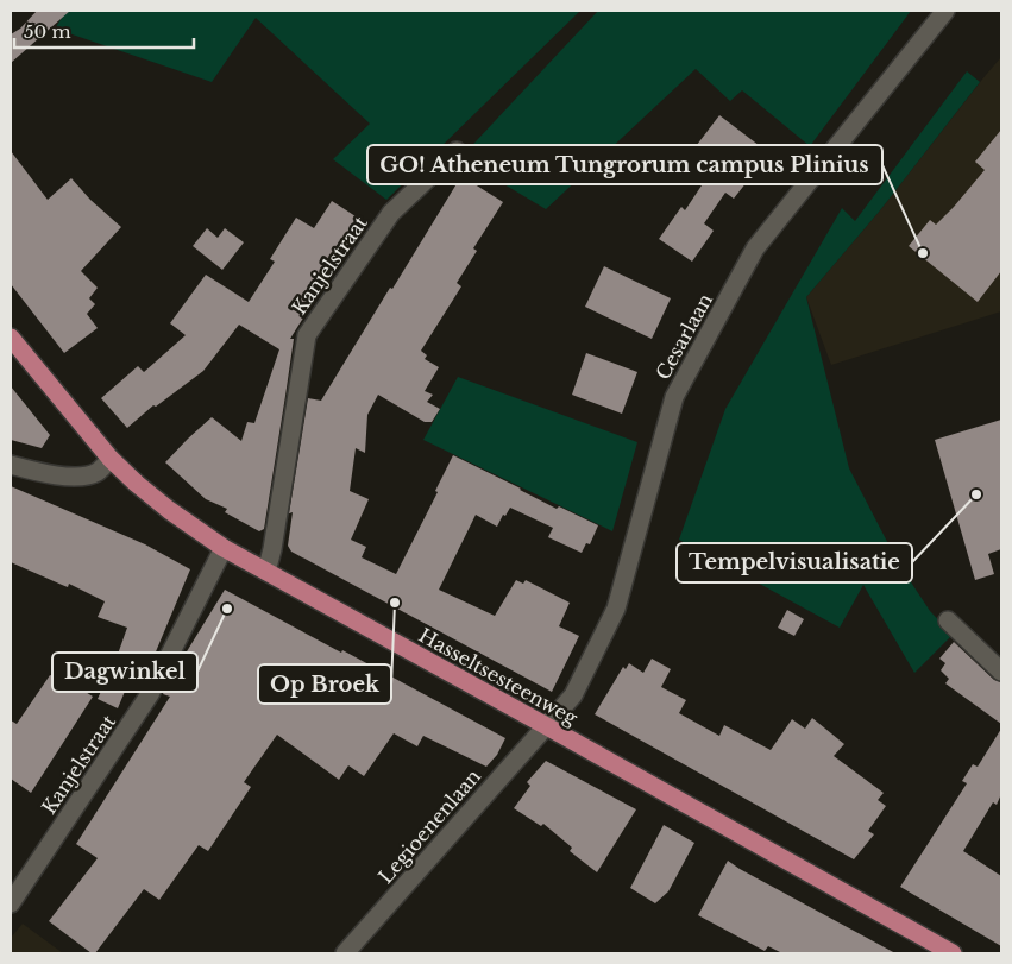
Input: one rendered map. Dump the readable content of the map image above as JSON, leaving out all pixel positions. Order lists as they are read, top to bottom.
{
  "streets": {
    "main road": ["Hasseltsesteenweg"],
    "street": ["Kanjelstraat", "Cesarlaan", "Legioenenlaan"]
  },
  "crossings": [
    ["Kanjelstraat", "Hasseltsesteenweg"],
    ["Cesarlaan", "Hasseltsesteenweg"],
    ["Cesarlaan", "Legioenenlaan"],
    ["Hasseltsesteenweg", "Legioenenlaan"]
  ],
  "places": [
    "GO! Atheneum Tungrorum campus Plinius",
    "Tempelvisualisatie",
    "Op Broek",
    "Dagwinkel"
  ],
  "scale_bar": "50 m"
}
